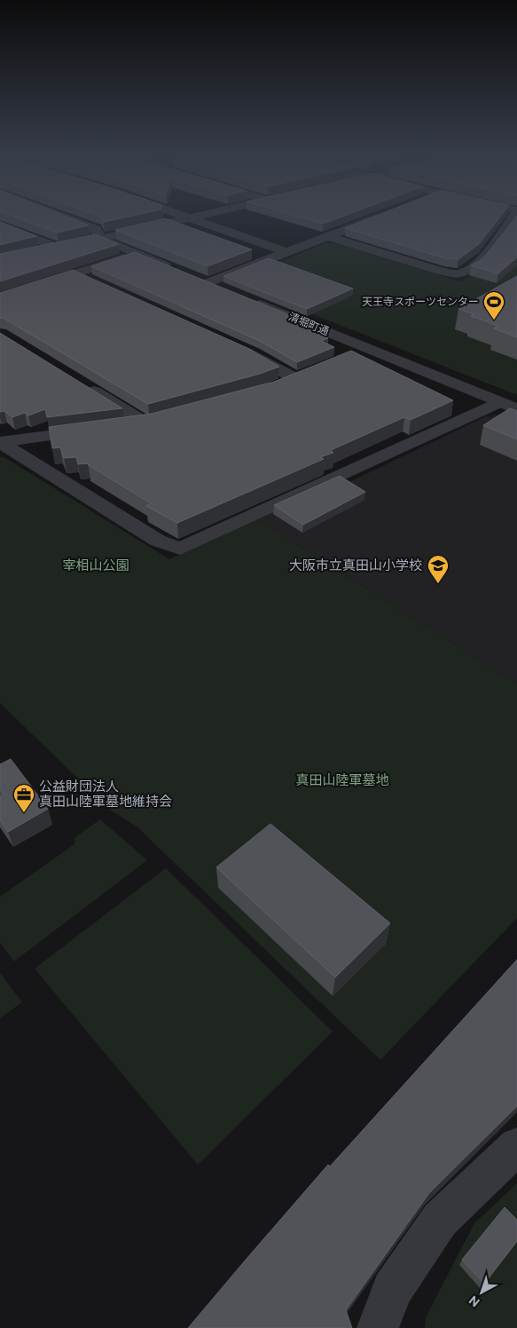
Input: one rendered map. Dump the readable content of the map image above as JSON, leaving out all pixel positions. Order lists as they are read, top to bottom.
{
  "streets": {
    "street": ["清堀町通"]
  },
  "parks": ["宰相山公園", "真田山陸軍墓地"],
  "places": {
    "sports": ["天王寺スポーツセンター"],
    "school or university": ["大阪市立真田山小学校"],
    "office": ["公益財団法人 真田山陸軍墓地維持会"]
  },
  "north": "bottom left"
}
